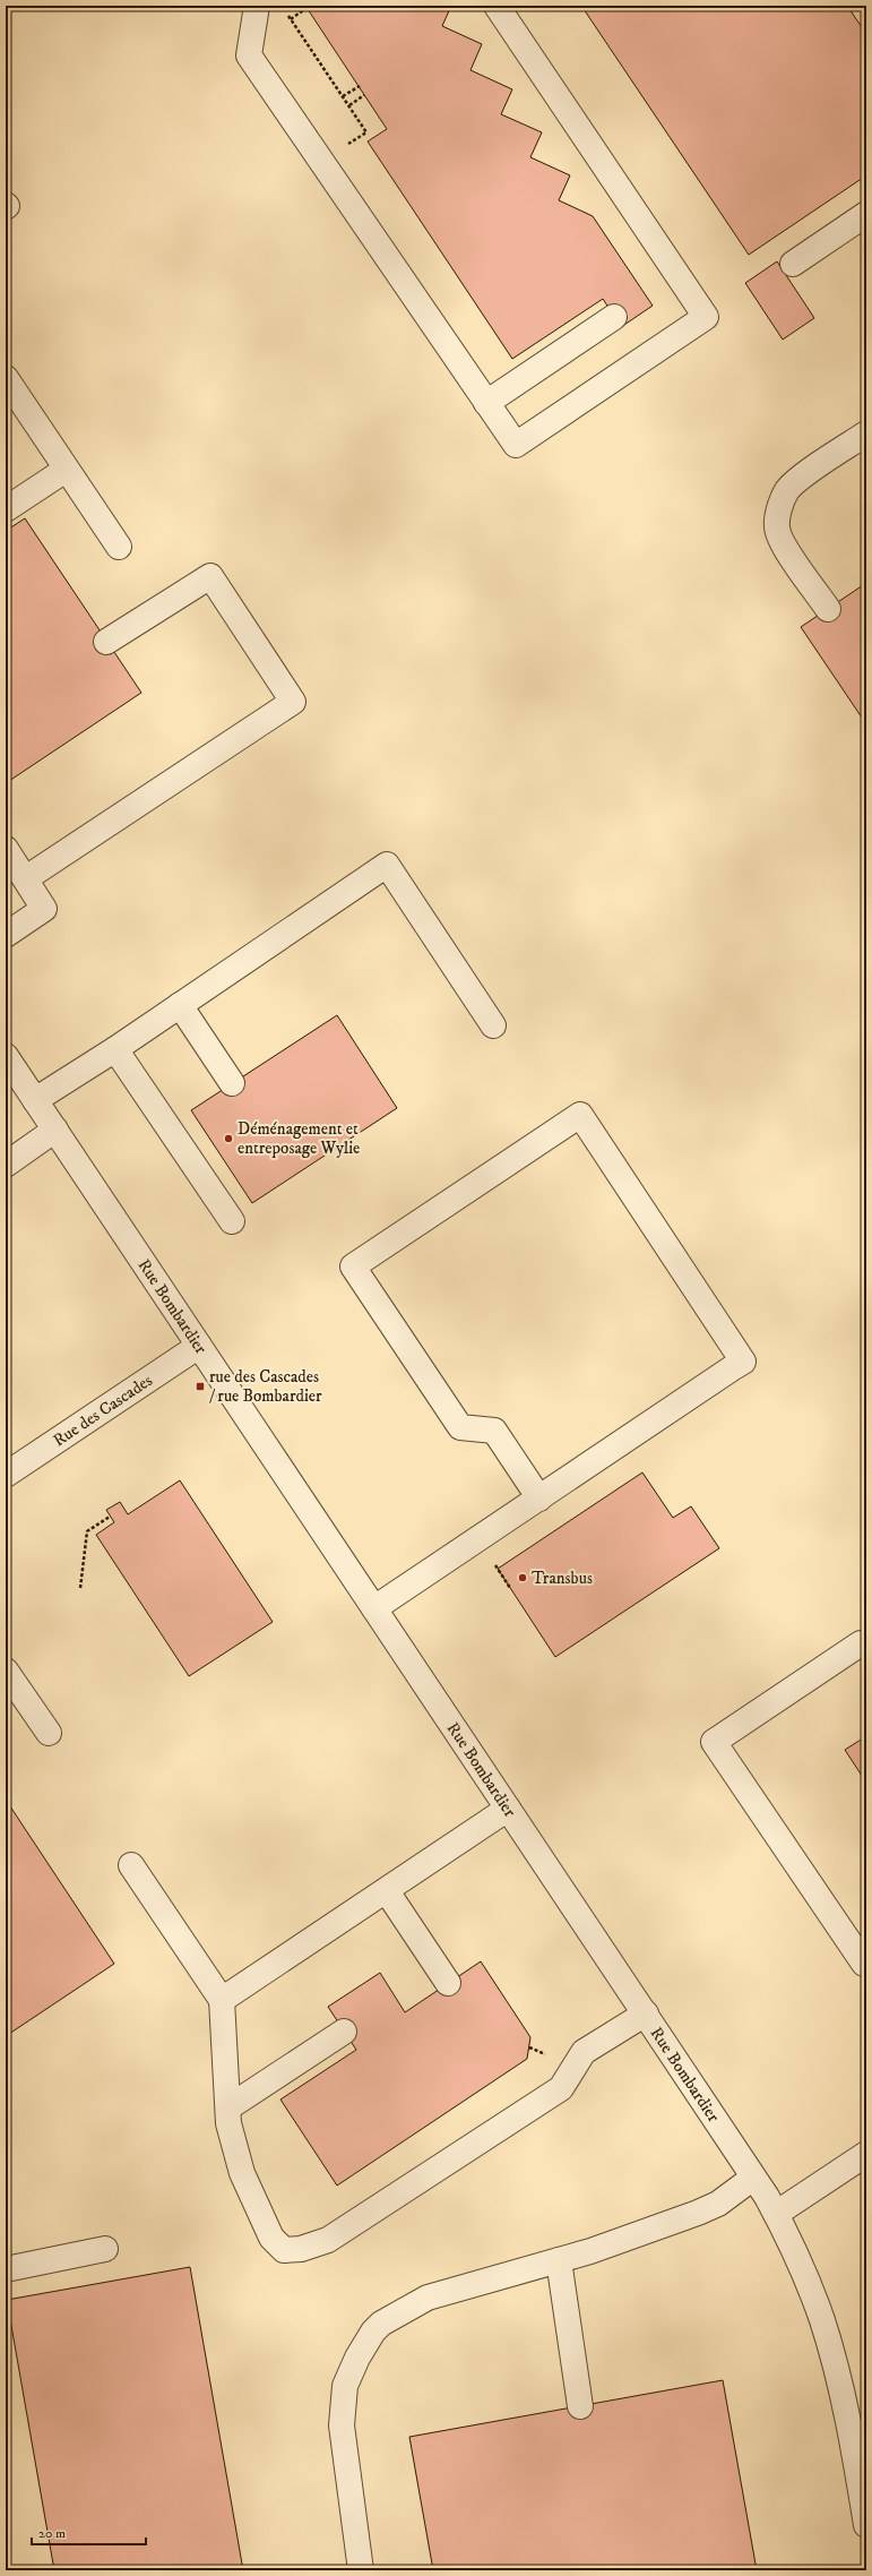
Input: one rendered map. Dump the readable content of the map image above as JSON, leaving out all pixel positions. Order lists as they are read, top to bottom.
{
  "streets": {
    "street": ["Rue Bombardier", "Rue des Cascades"]
  },
  "crossings": [
    ["Rue Bombardier", "Rue des Cascades"]
  ],
  "places": {
    "other": ["Déménagement et entreposage Wylie", "Transbus"],
    "transit": ["rue des Cascades / rue Bombardier"]
  },
  "scale_bar": "20 m"
}
